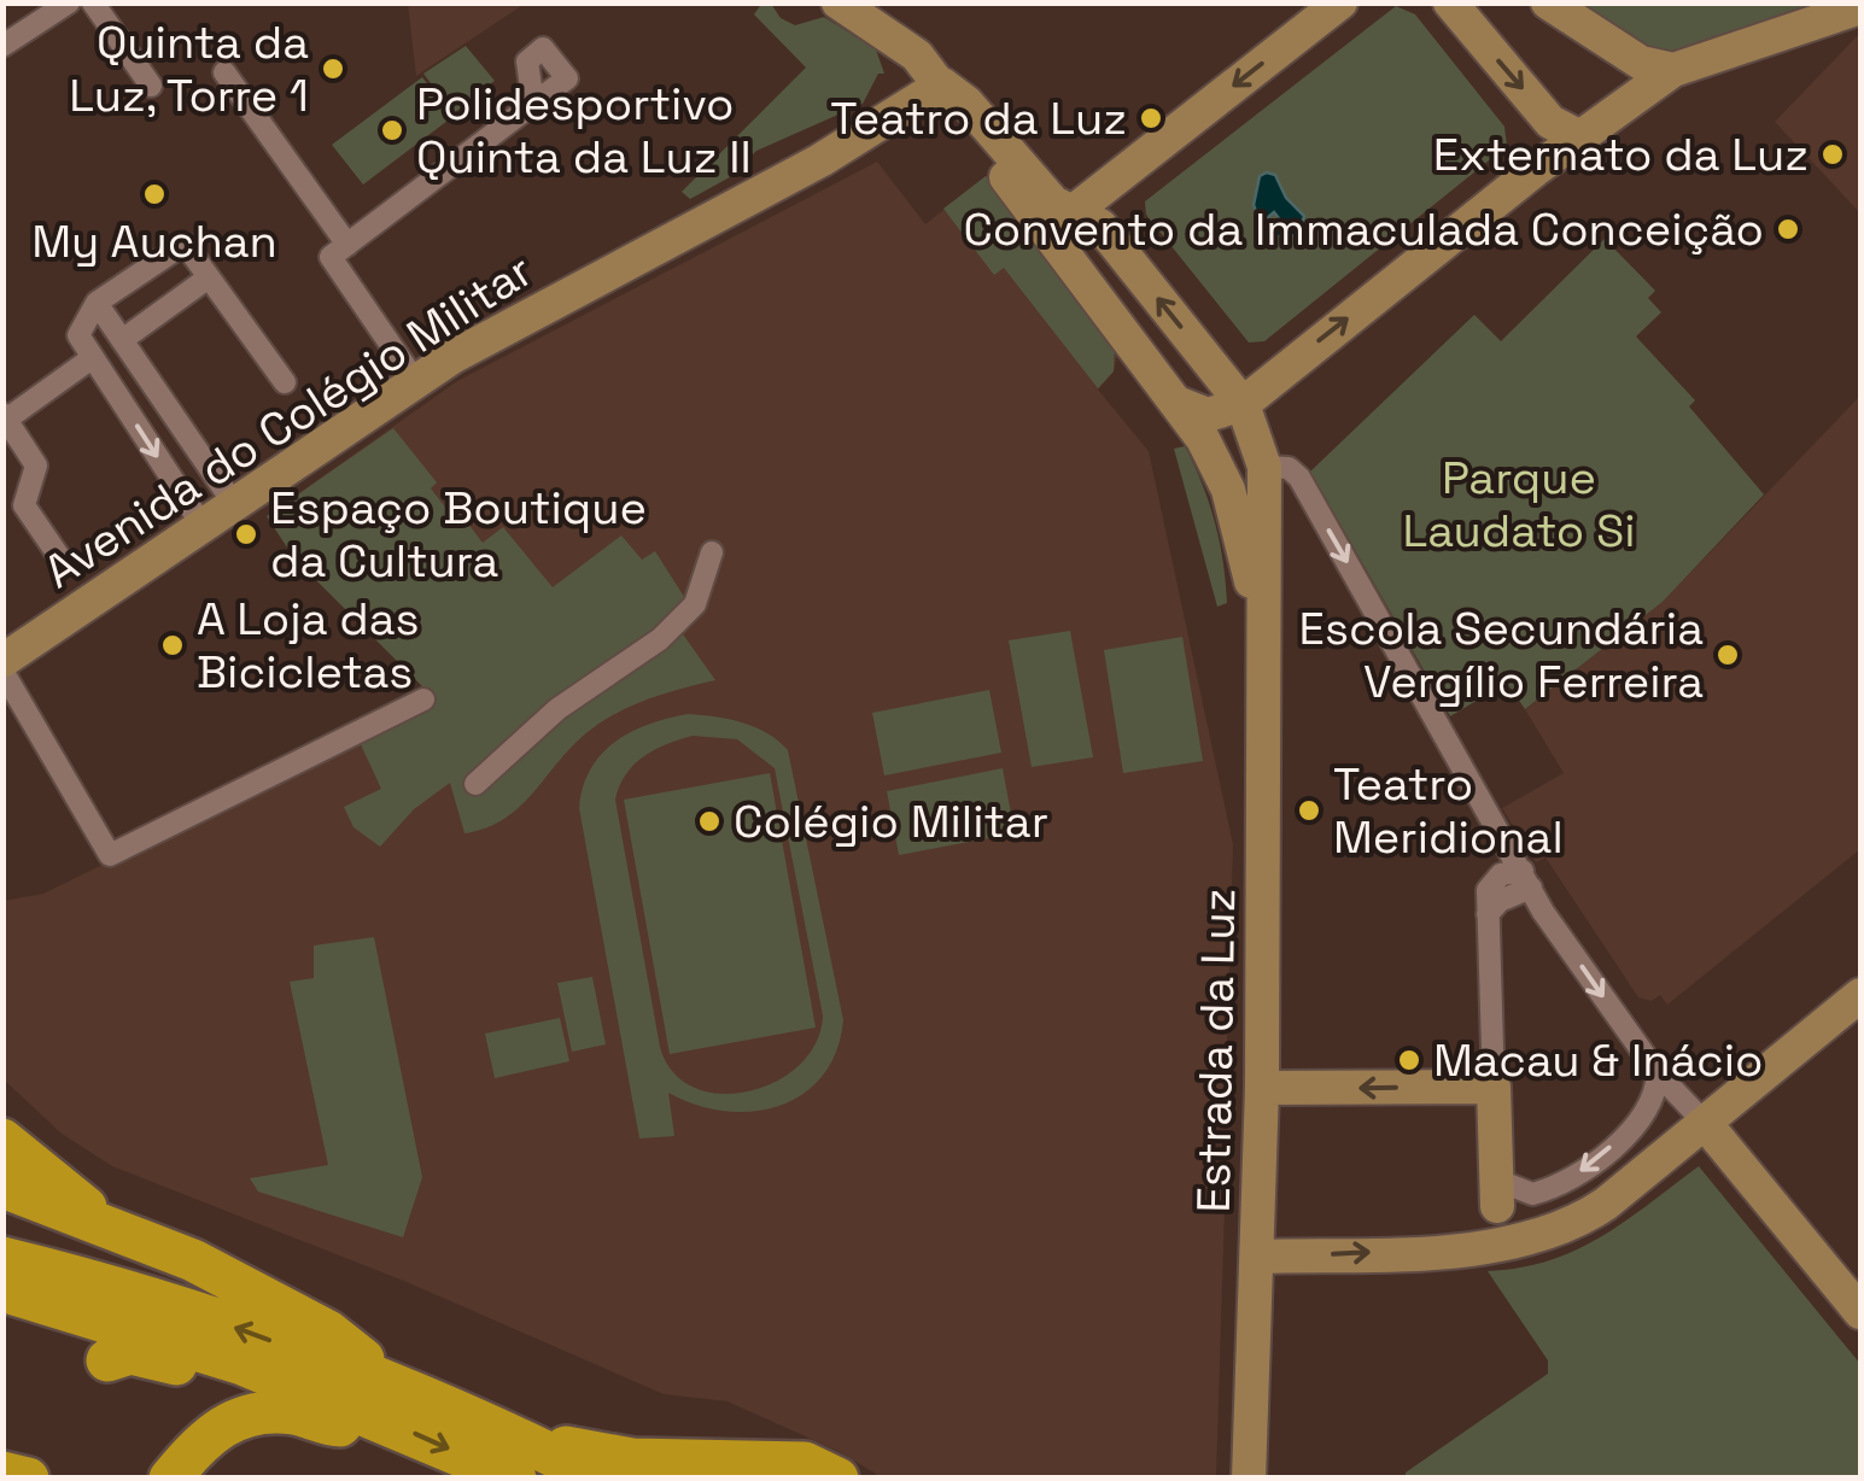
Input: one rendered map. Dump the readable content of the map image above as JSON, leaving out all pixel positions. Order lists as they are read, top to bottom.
{
  "streets": {
    "street": ["Avenida do Colégio Militar", "Estrada da Luz"]
  },
  "crossings": [
    ["Avenida do Colégio Militar", "Estrada da Luz"]
  ],
  "parks": ["Parque Laudato Si"],
  "places": [
    "Quinta da Luz, Torre 1",
    "Teatro da Luz",
    "Polidesportivo Quinta da Luz II",
    "Externato da Luz",
    "My Auchan",
    "Convento da Immaculada Conceição",
    "Espaço Boutique da Cultura",
    "A Loja das Bicicletas",
    "Escola Secundária Vergílio Ferreira",
    "Teatro Meridional",
    "Colégio Militar",
    "Macau & Inácio"
  ]
}
